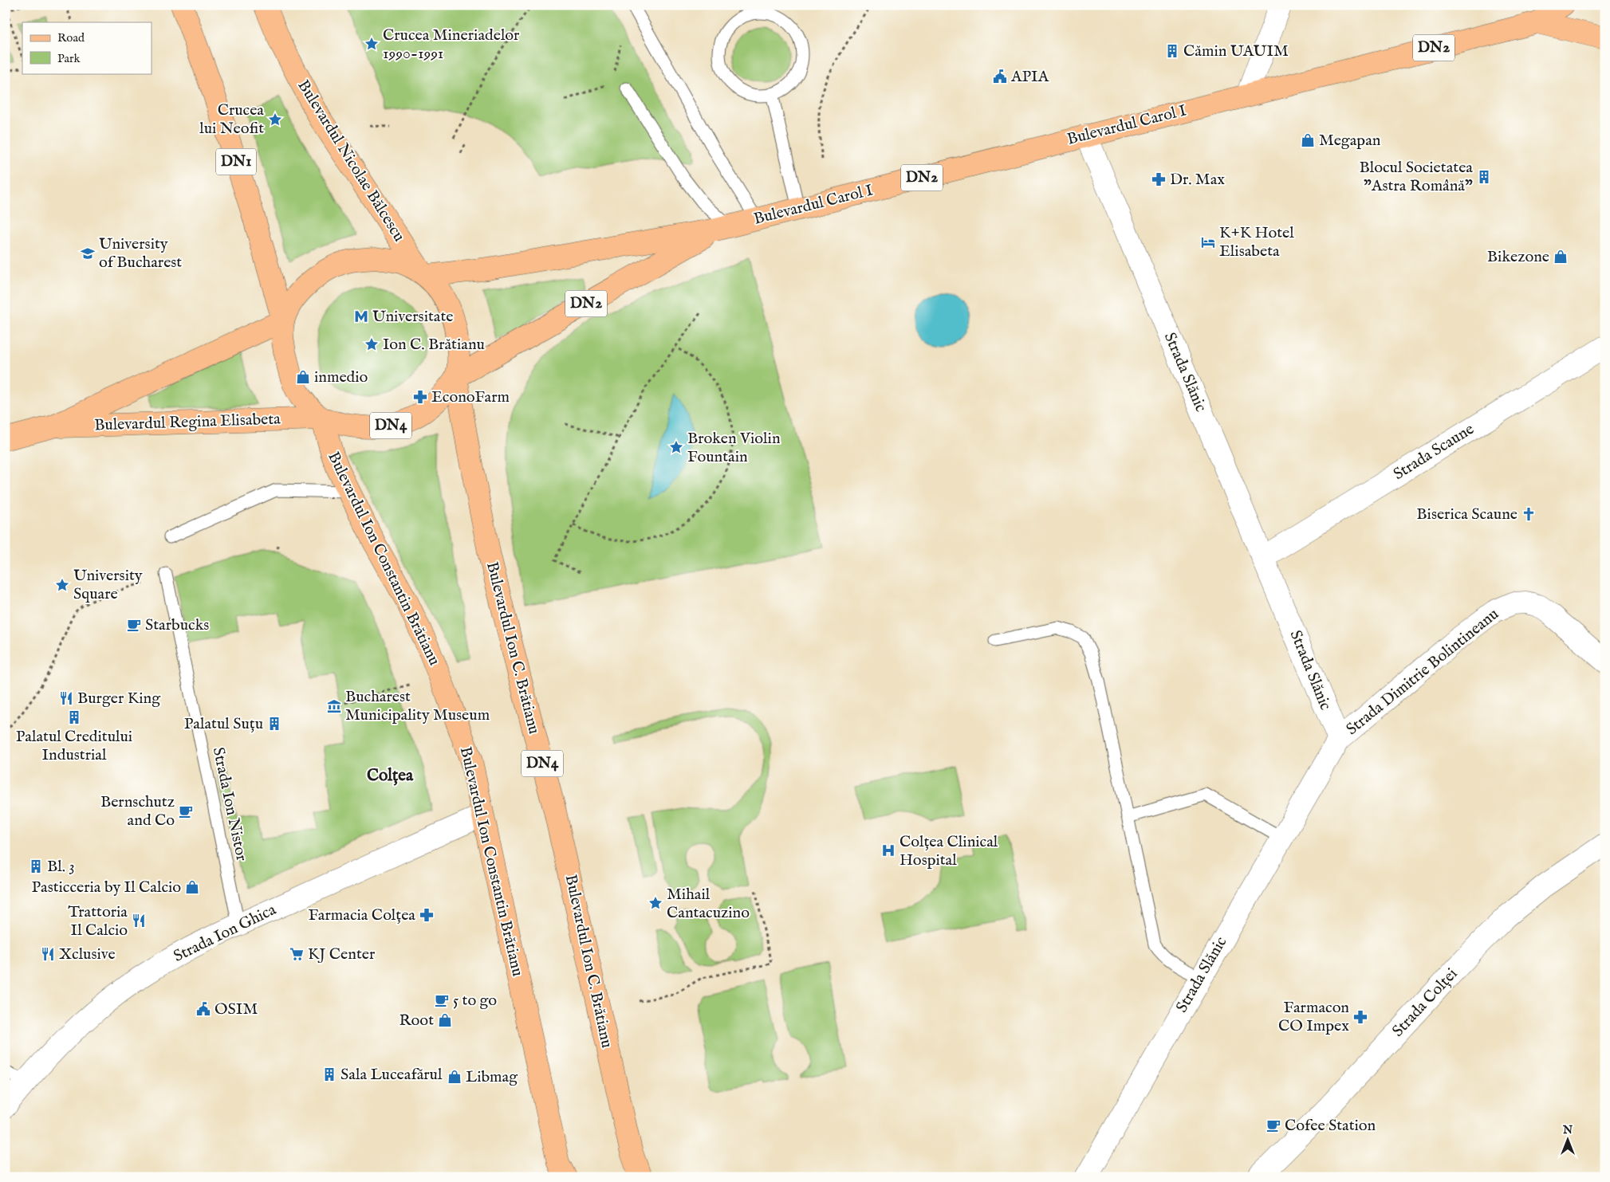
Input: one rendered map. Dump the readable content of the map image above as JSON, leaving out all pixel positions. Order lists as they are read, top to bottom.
{
  "streets": {
    "main road": [
      "DN2",
      "Bulevardul Carol I",
      "Bulevardul Nicolae Bălcescu",
      "DN1",
      "Bulevardul Regina Elisabeta",
      "DN4",
      "Bulevardul Ion Constantin Brătianu",
      "Bulevardul Ion C. Brătianu"
    ],
    "street": [
      "Strada Slănic",
      "Strada Scaune",
      "Strada Dimitrie Bolintineanu",
      "Strada Ion Ghica",
      "Strada Colței"
    ],
    "lane": ["Strada Ion Nistor"]
  },
  "crossings": [
    ["DN2", "Bulevardul Carol I"],
    ["Bulevardul Carol I", "Bulevardul Nicolae Bălcescu"],
    ["Bulevardul Carol I", "Strada Slănic"],
    ["Bulevardul Carol I", "DN4"],
    ["Bulevardul Carol I", "Bulevardul Ion C. Brătianu"],
    ["Bulevardul Nicolae Bălcescu", "DN4"],
    ["DN1", "Bulevardul Regina Elisabeta"],
    ["DN1", "DN4"],
    ["Strada Slănic", "Strada Scaune"],
    ["Strada Slănic", "Strada Dimitrie Bolintineanu"],
    ["Bulevardul Regina Elisabeta", "DN4"],
    ["Bulevardul Regina Elisabeta", "Bulevardul Ion Constantin Brătianu"],
    ["DN4", "Bulevardul Ion Constantin Brătianu"],
    ["DN4", "Bulevardul Ion C. Brătianu"],
    ["Bulevardul Ion Constantin Brătianu", "Strada Ion Ghica"],
    ["Strada Ion Nistor", "Strada Ion Ghica"]
  ],
  "districts": ["Colțea"],
  "places": {
    "place": [
      "Crucea Mineriadelor 1990-1991",
      "Crucea lui Neofit",
      "Ion C. Brătianu",
      "Broken Violin Fountain",
      "University Square",
      "Mihail Cantacuzino"
    ],
    "building": [
      "Cămin UAUIM",
      "Blocul Societatea \"Astra Română\"",
      "Palatul Creditului Industrial",
      "Palatul Suțu",
      "Bl. 3",
      "Sala Luceafărul"
    ],
    "public building": ["APIA", "OSIM"],
    "shop": [
      "Megapan",
      "Bikezone",
      "inmedio",
      "Pasticceria by Il Calcio",
      "Root",
      "Libmag"
    ],
    "pharmacy": [
      "Dr. Max",
      "EconoFarm",
      "Farmacia Colțea",
      "Farmacon CO Impex"
    ],
    "hotel": ["K+K Hotel Elisabeta"],
    "school or university": ["University of Bucharest"],
    "metro station": ["Universitate"],
    "church": ["Biserica Scaune"],
    "cafe": [
      "Starbucks",
      "Bernschutz and Co",
      "5 to go",
      "Cofee Station"
    ],
    "restaurant": ["Burger King", "Trattoria Il Calcio", "Xclusive"],
    "museum": ["Bucharest Municipality Museum"],
    "hospital": ["Colțea Clinical Hospital"],
    "supermarket": ["KJ Center"]
  },
  "legend": ["Road", "Park"],
  "north": "top"
}
